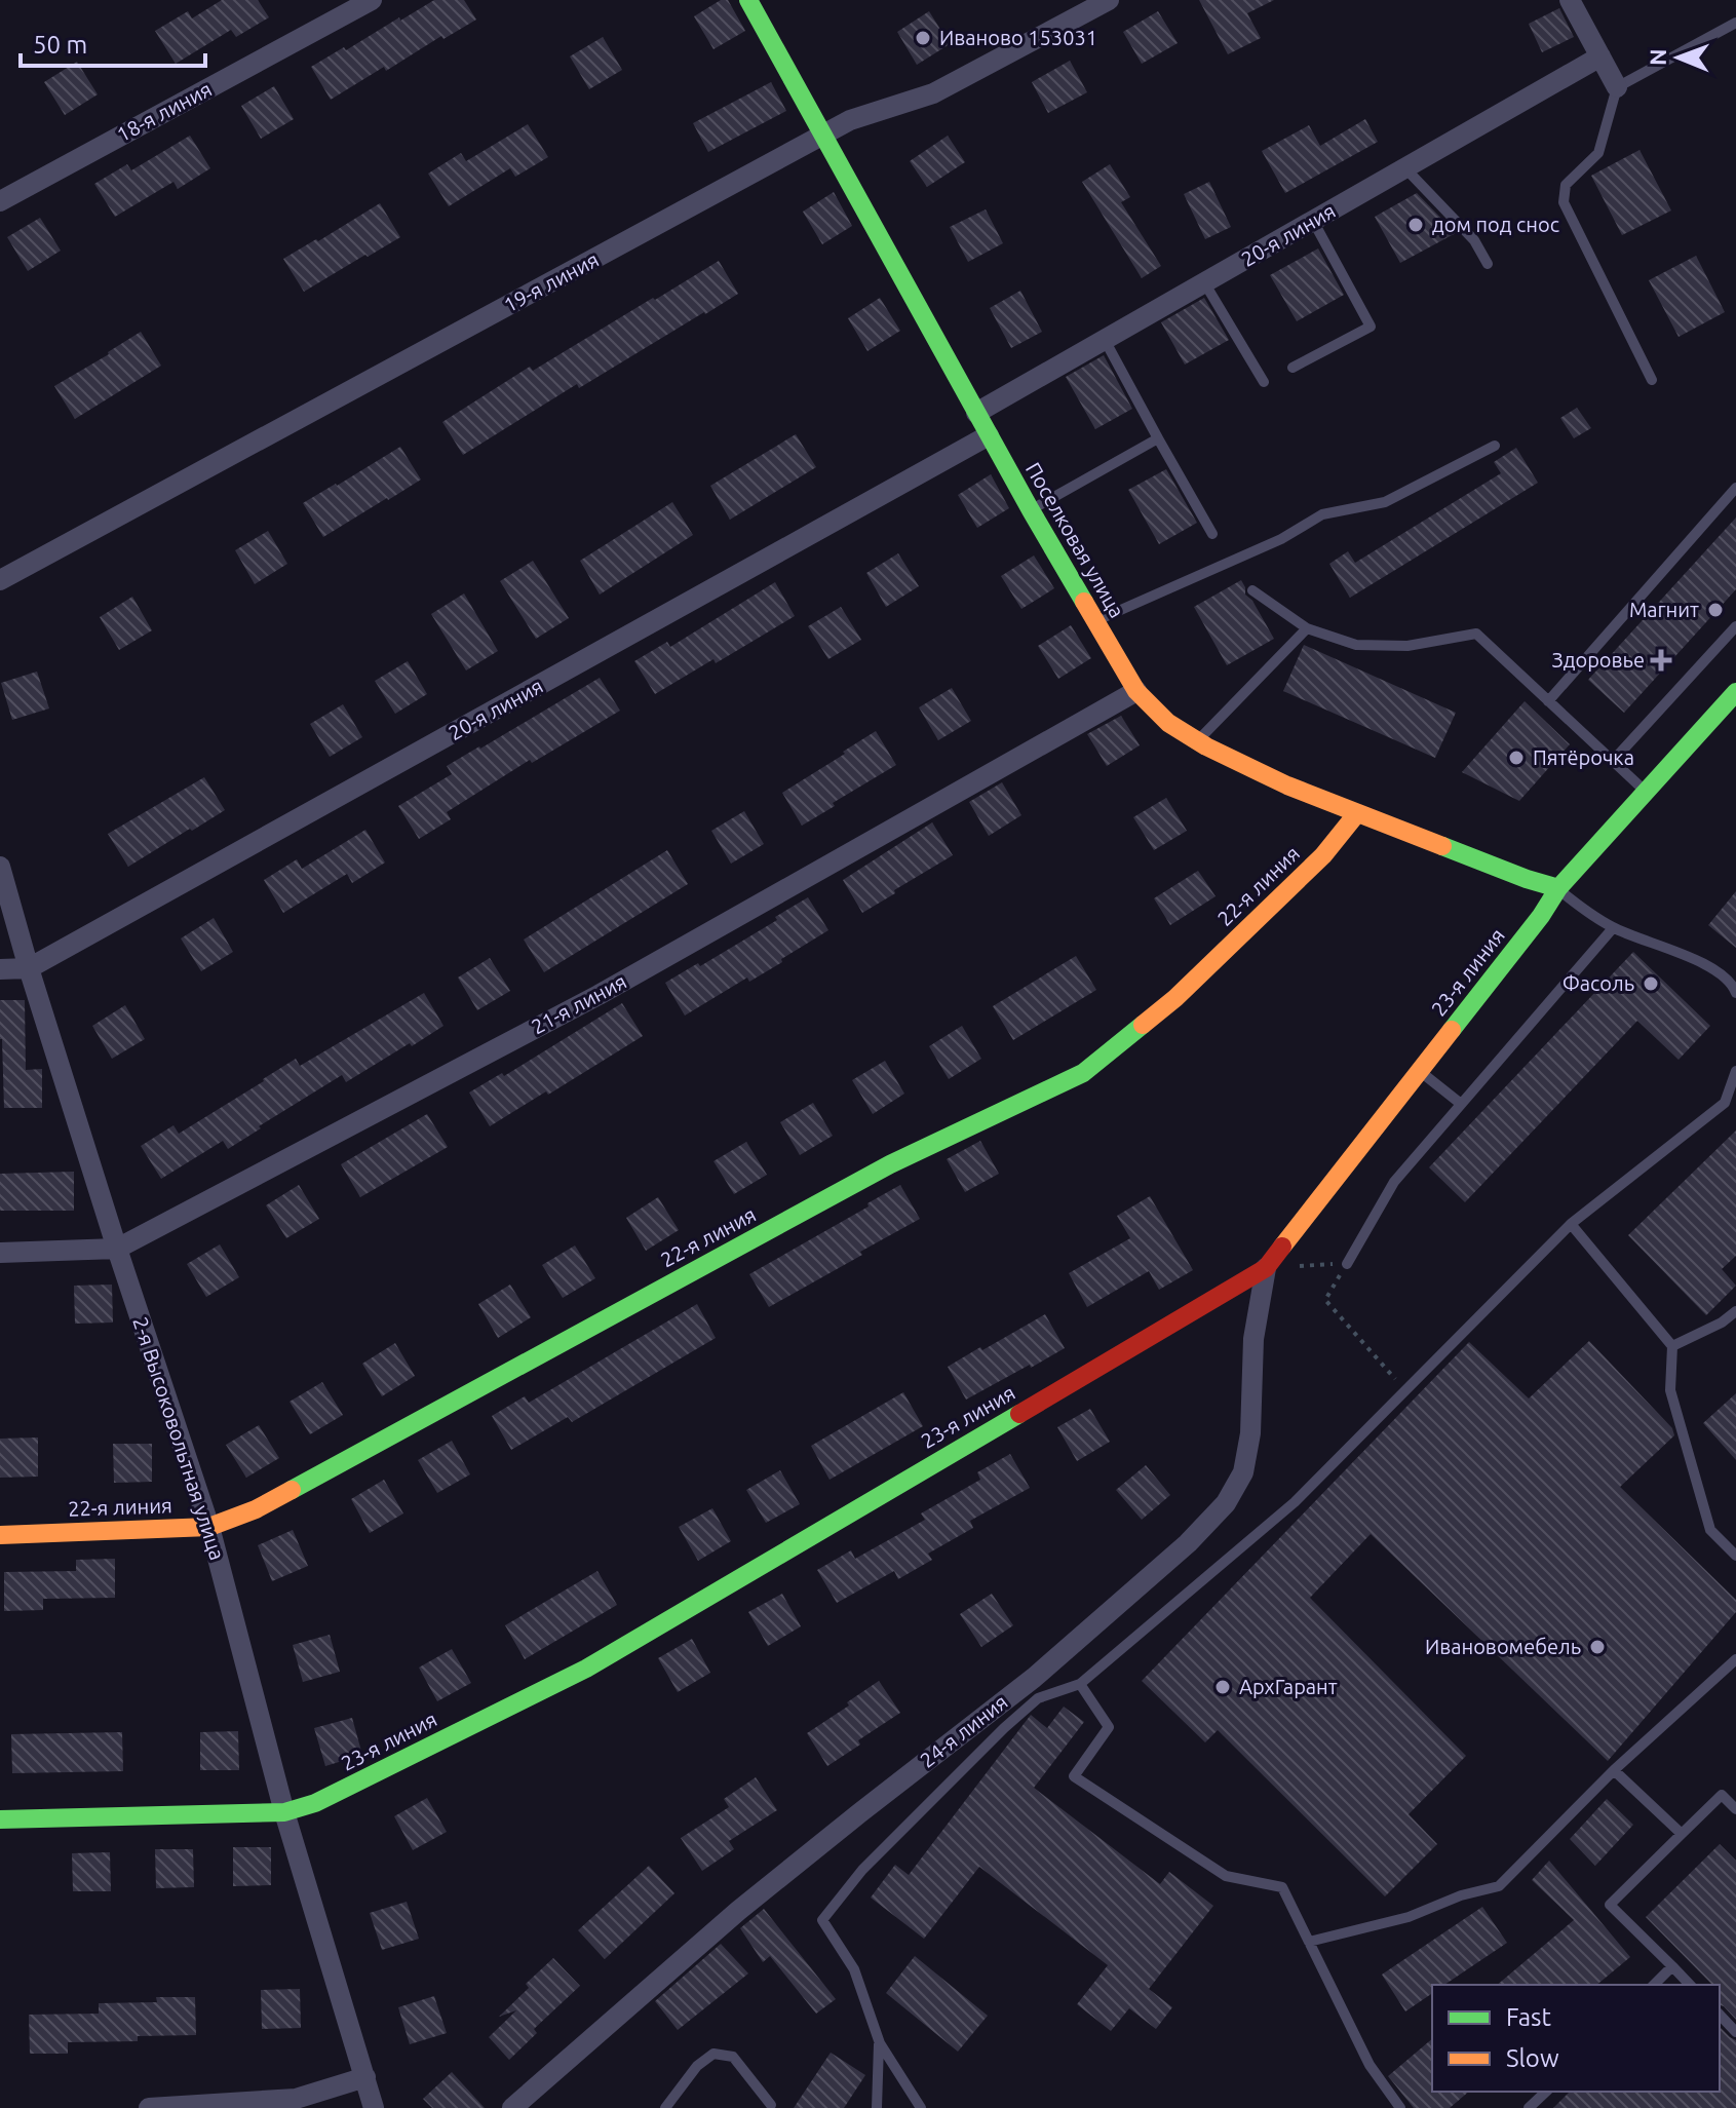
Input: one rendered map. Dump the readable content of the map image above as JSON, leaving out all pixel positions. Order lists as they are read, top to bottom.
{
  "streets": {
    "street": [
      "18-я линия",
      "20-я линия",
      "19-я линия",
      "Поселковая улица",
      "22-я линия",
      "23-я линия",
      "21-я линия",
      "2-я Высоковольтная улица",
      "24-я линия"
    ]
  },
  "crossings": [
    ["20-я линия", "Поселковая улица"],
    ["20-я линия", "2-я Высоковольтная улица"],
    ["19-я линия", "Поселковая улица"],
    ["Поселковая улица", "22-я линия"],
    ["Поселковая улица", "23-я линия"],
    ["Поселковая улица", "21-я линия"],
    ["22-я линия", "2-я Высоковольтная улица"],
    ["23-я линия", "2-я Высоковольтная улица"],
    ["23-я линия", "24-я линия"],
    ["21-я линия", "2-я Высоковольтная улица"]
  ],
  "places": {
    "other": [
      "Иваново 153031",
      "дом под снос",
      "Магнит",
      "Пятёрочка",
      "Фасоль",
      "Ивановомебель",
      "АрхГарант"
    ],
    "health": ["Здоровье"]
  },
  "legend": ["Fast", "Slow"],
  "scale_bar": "50 m",
  "north": "left"
}
